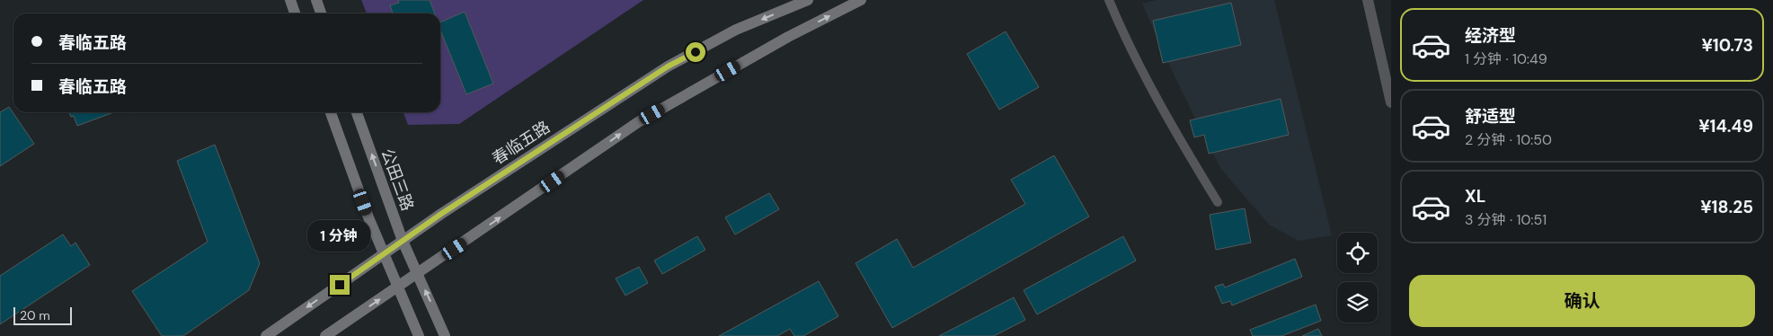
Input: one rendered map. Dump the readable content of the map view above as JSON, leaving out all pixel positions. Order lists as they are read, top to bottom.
{
  "streets": {
    "street": ["春临五路", "公田三路"]
  },
  "crossings": [
    ["春临五路", "公田三路"]
  ],
  "scale_bar": "20 m",
  "page": {
    "list": [
      {
        "name": "经济型",
        "note": "1 分钟 · 10:49",
        "value": "¥10.73"
      },
      {
        "name": "舒适型",
        "note": "2 分钟 · 10:50",
        "value": "¥14.49"
      },
      {
        "name": "XL",
        "note": "3 分钟 · 10:51",
        "value": "¥18.25"
      }
    ],
    "banner": ["春临五路", "春临五路"],
    "bubble": "1 分钟",
    "buttons": "确认",
    "scale": "20 m"
  }
}
